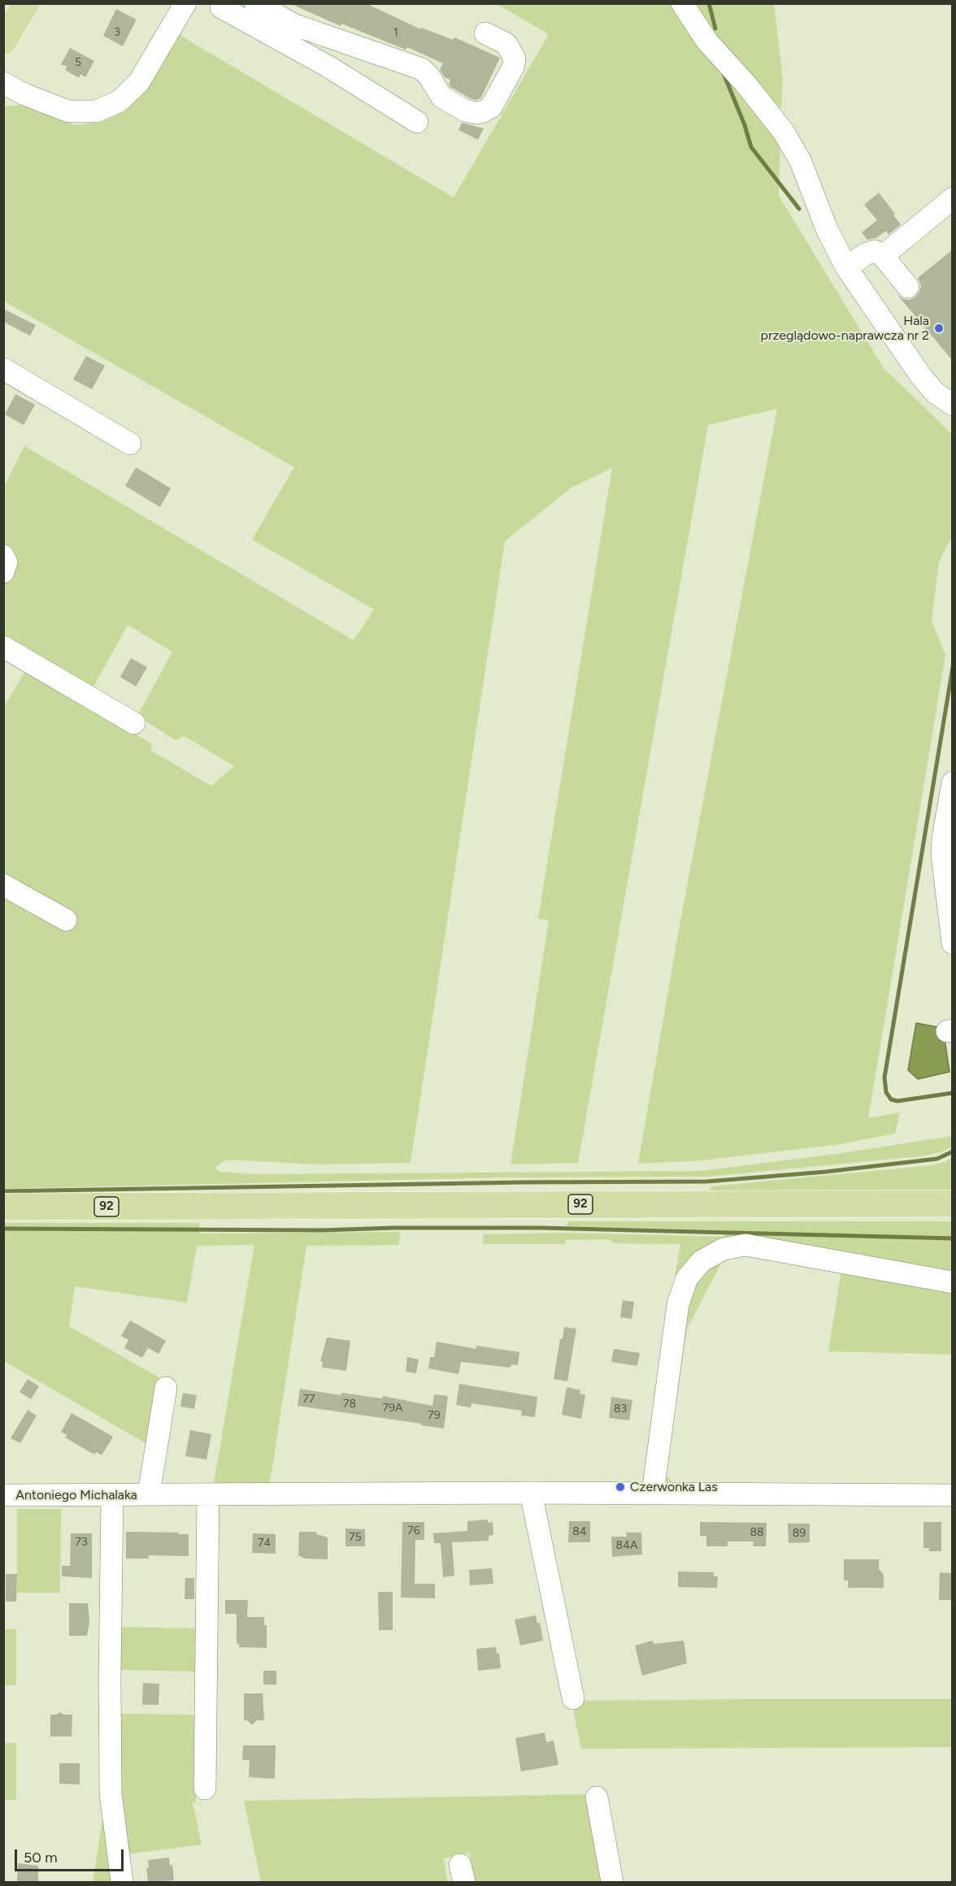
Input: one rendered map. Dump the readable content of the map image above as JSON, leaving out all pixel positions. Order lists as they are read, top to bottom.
{
  "streets": {
    "main road": ["92"],
    "street": ["Antoniego Michalaka"]
  },
  "places": ["Hala przeglądowo-naprawcza nr 2", "Czerwonka Las"],
  "house_numbers": [
    "3",
    "1",
    "5",
    "77",
    "78",
    "79A",
    "83",
    "79",
    "76",
    "84",
    "88",
    "89",
    "75",
    "73",
    "74",
    "84A"
  ],
  "scale_bar": "50 m"
}
